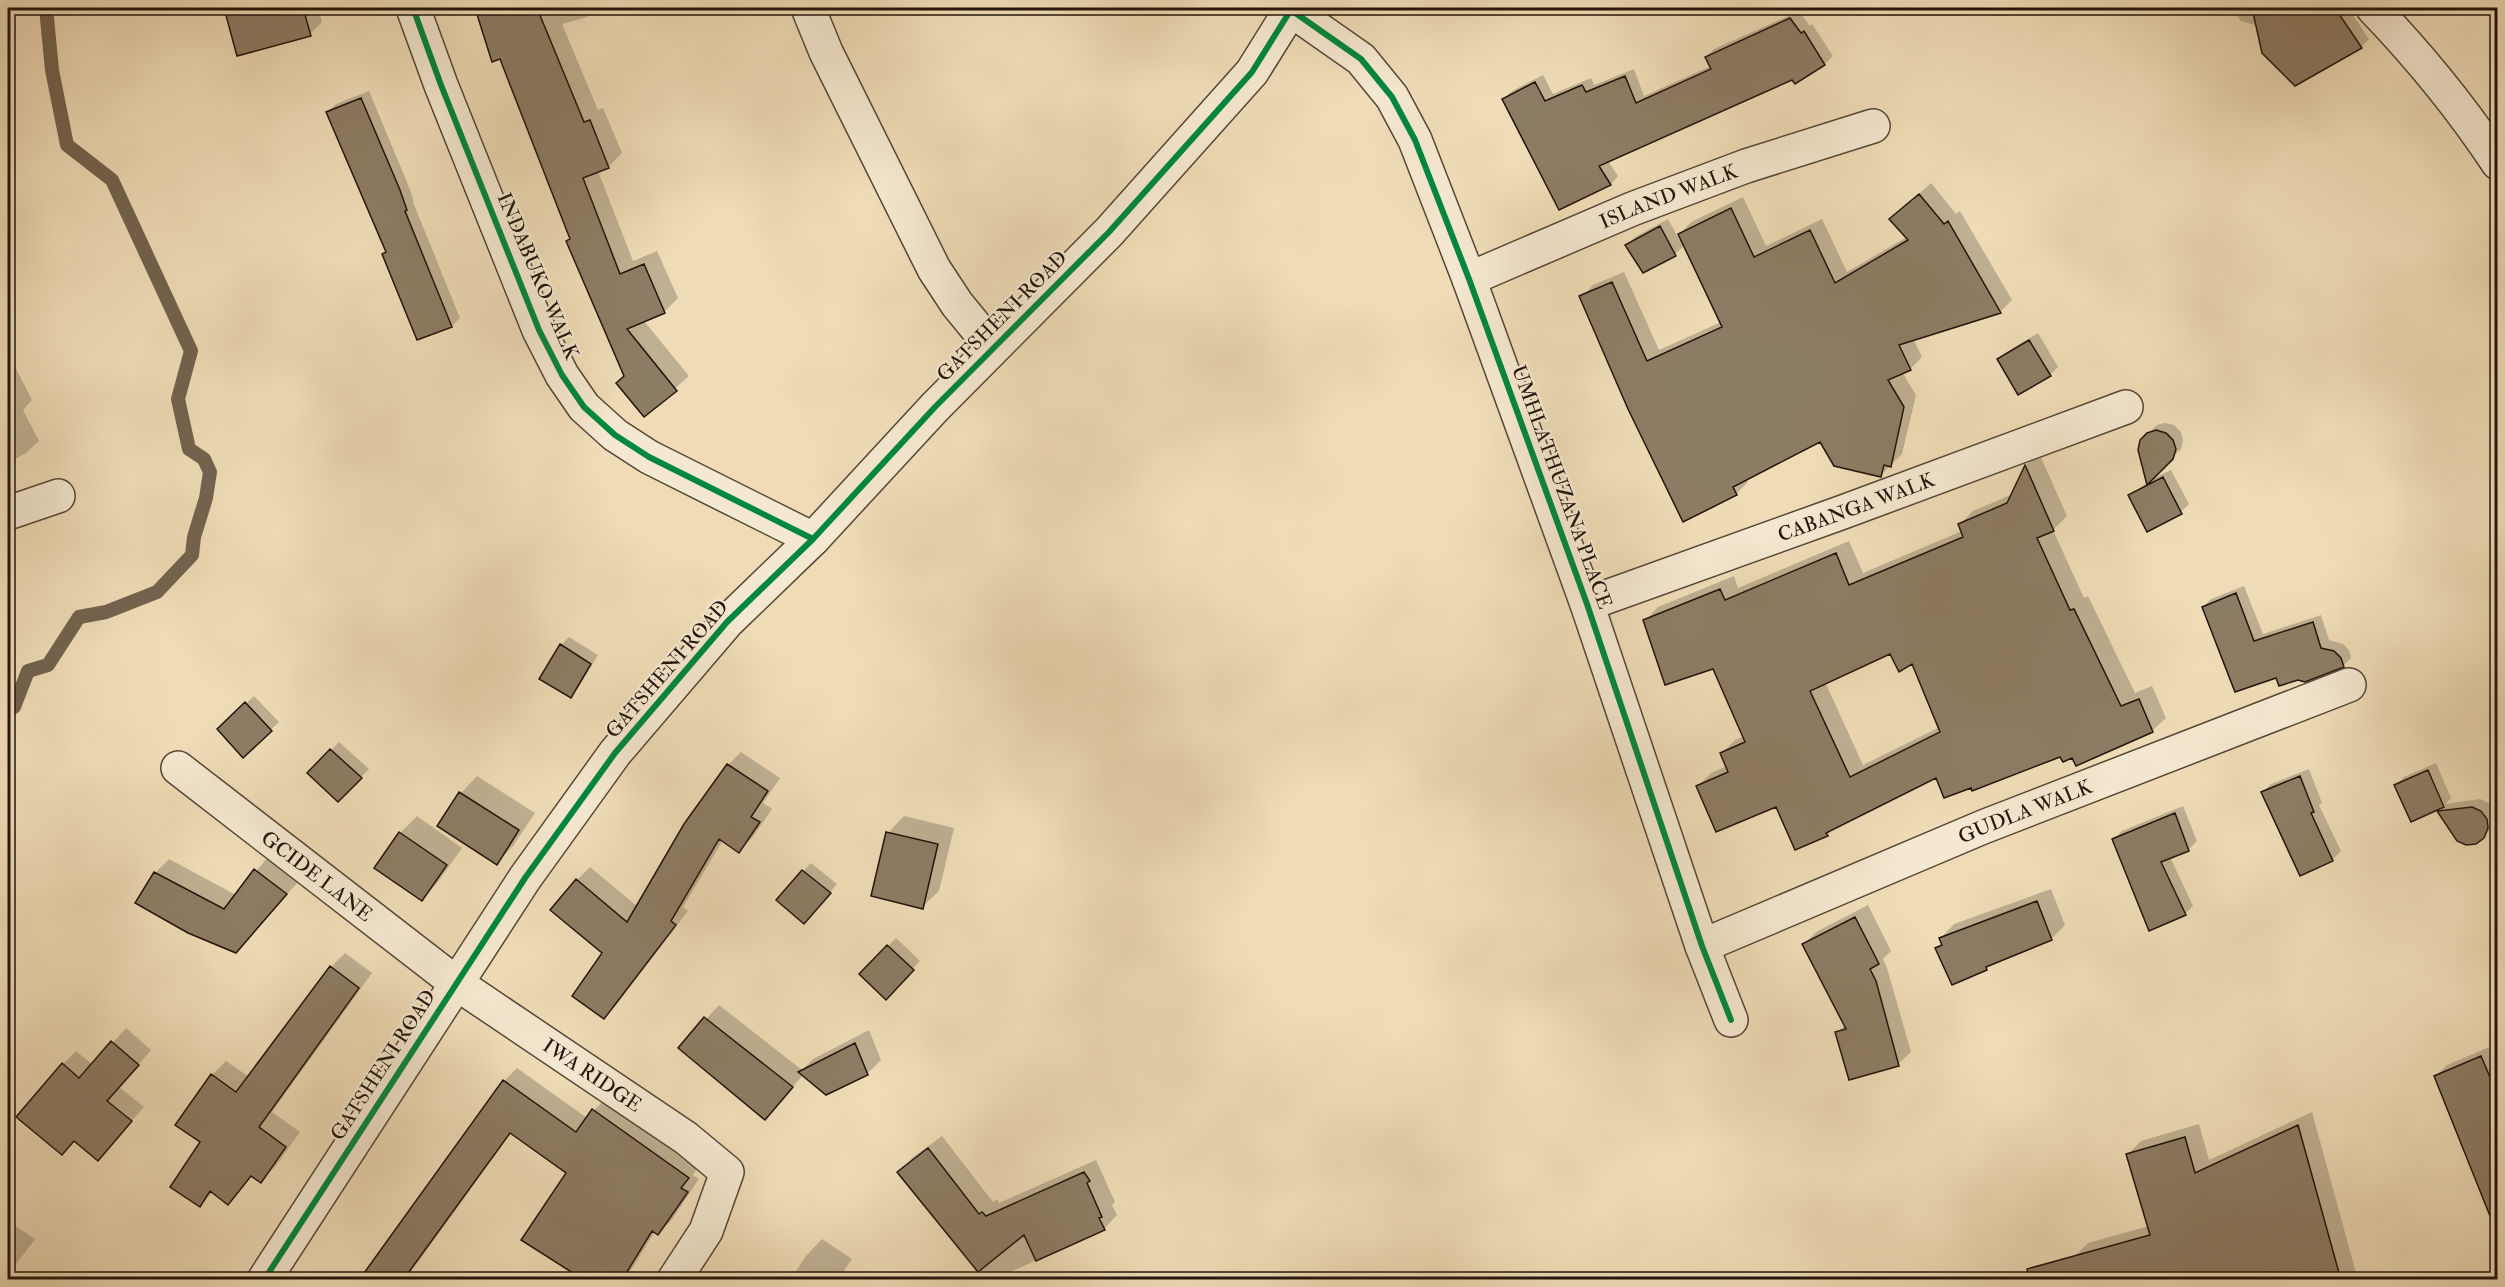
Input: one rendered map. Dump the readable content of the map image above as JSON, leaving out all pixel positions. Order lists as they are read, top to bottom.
{
  "streets": {
    "street": [
      "ISLAND WALK",
      "INDABUKO WALK",
      "GATSHENI ROAD",
      "UMHLATHUZANA PLACE",
      "CABANGA WALK",
      "GUDLA WALK",
      "GCIDE LANE",
      "IWA RIDGE"
    ]
  },
  "crossings": [
    ["ISLAND WALK", "UMHLATHUZANA PLACE"],
    ["INDABUKO WALK", "GATSHENI ROAD"],
    ["GATSHENI ROAD", "UMHLATHUZANA PLACE"],
    ["GATSHENI ROAD", "GCIDE LANE"],
    ["GATSHENI ROAD", "IWA RIDGE"],
    ["UMHLATHUZANA PLACE", "CABANGA WALK"],
    ["UMHLATHUZANA PLACE", "GUDLA WALK"],
    ["GCIDE LANE", "IWA RIDGE"]
  ]
}
